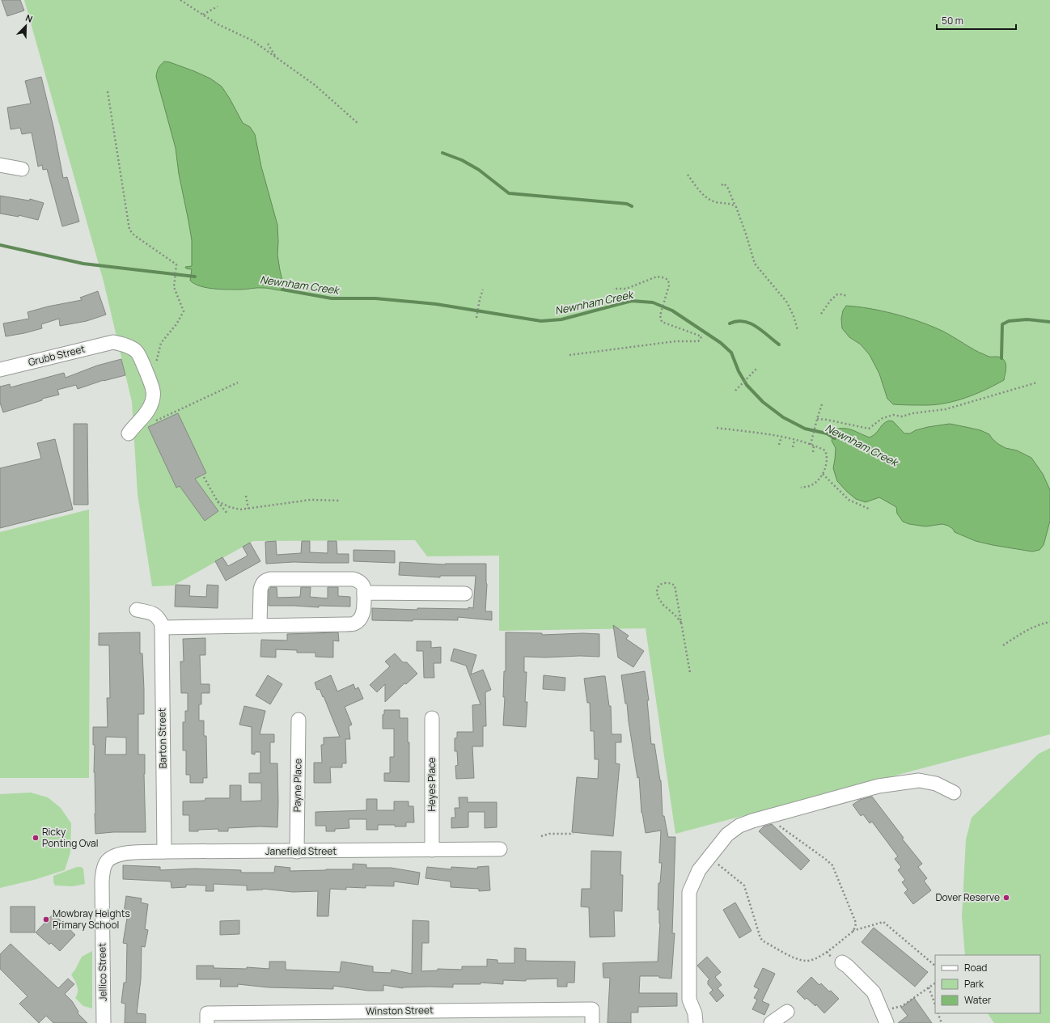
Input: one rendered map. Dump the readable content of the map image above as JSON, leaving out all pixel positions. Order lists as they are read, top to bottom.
{
  "streets": {
    "street": [
      "Grubb Street",
      "Barton Street",
      "Heyes Place",
      "Payne Place",
      "Janefield Street",
      "Jellico Street",
      "Winston Street"
    ]
  },
  "crossings": [
    ["Barton Street", "Janefield Street"],
    ["Heyes Place", "Janefield Street"],
    ["Payne Place", "Janefield Street"],
    ["Janefield Street", "Jellico Street"]
  ],
  "water": ["Newnham Creek"],
  "places": ["Ricky Ponting Oval", "Dover Reserve", "Mowbray Heights Primary School"],
  "legend": ["Road", "Park", "Water"],
  "scale_bar": "50 m",
  "north": "top right"
}
